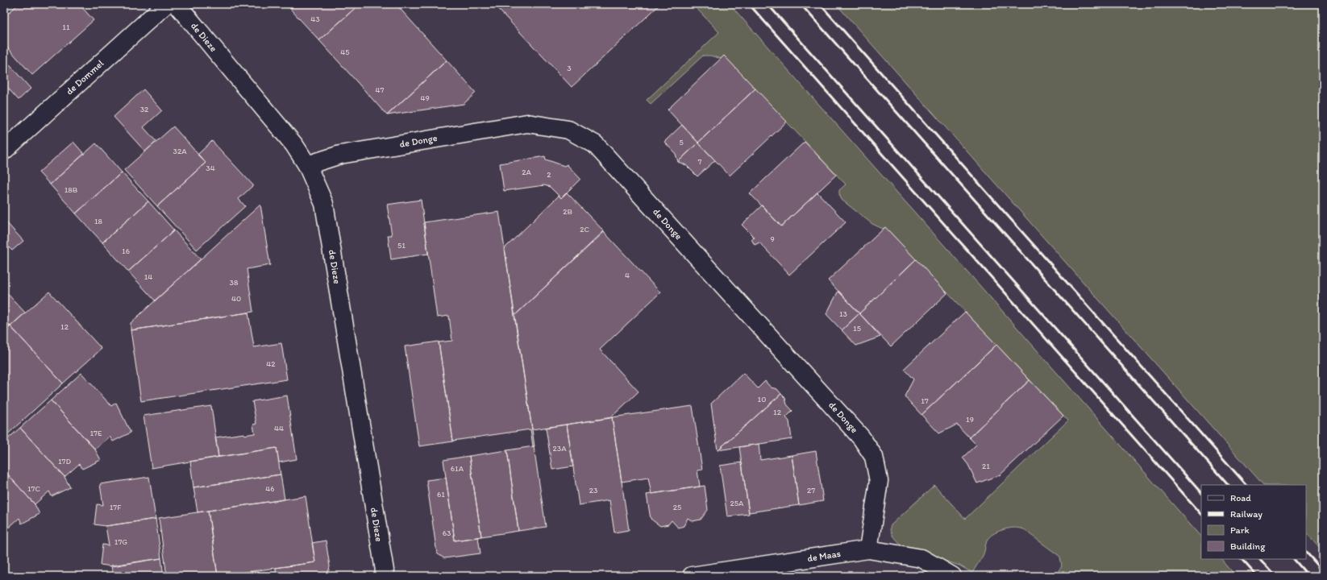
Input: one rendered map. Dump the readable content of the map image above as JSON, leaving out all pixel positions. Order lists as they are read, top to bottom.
{
  "streets": {
    "street": [
      "de Dieze",
      "de Dommel",
      "de Donge",
      "de Maas"
    ]
  },
  "crossings": [
    ["de Dieze", "de Donge"],
    ["de Donge", "de Maas"]
  ],
  "house_numbers": [
    "43",
    "11",
    "45",
    "3",
    "47",
    "49",
    "32",
    "5",
    "32A",
    "7",
    "34",
    "2A",
    "2",
    "18B",
    "2B",
    "18",
    "2C",
    "9",
    "51",
    "16",
    "4",
    "14",
    "38",
    "40",
    "13",
    "12",
    "15",
    "42",
    "10",
    "17",
    "12",
    "19",
    "44",
    "17E",
    "23A",
    "17D",
    "21",
    "61A",
    "17C",
    "46",
    "23",
    "27",
    "61",
    "25A",
    "17F",
    "25",
    "63",
    "17G"
  ],
  "legend": [
    "Road",
    "Railway",
    "Park",
    "Building"
  ]
}
